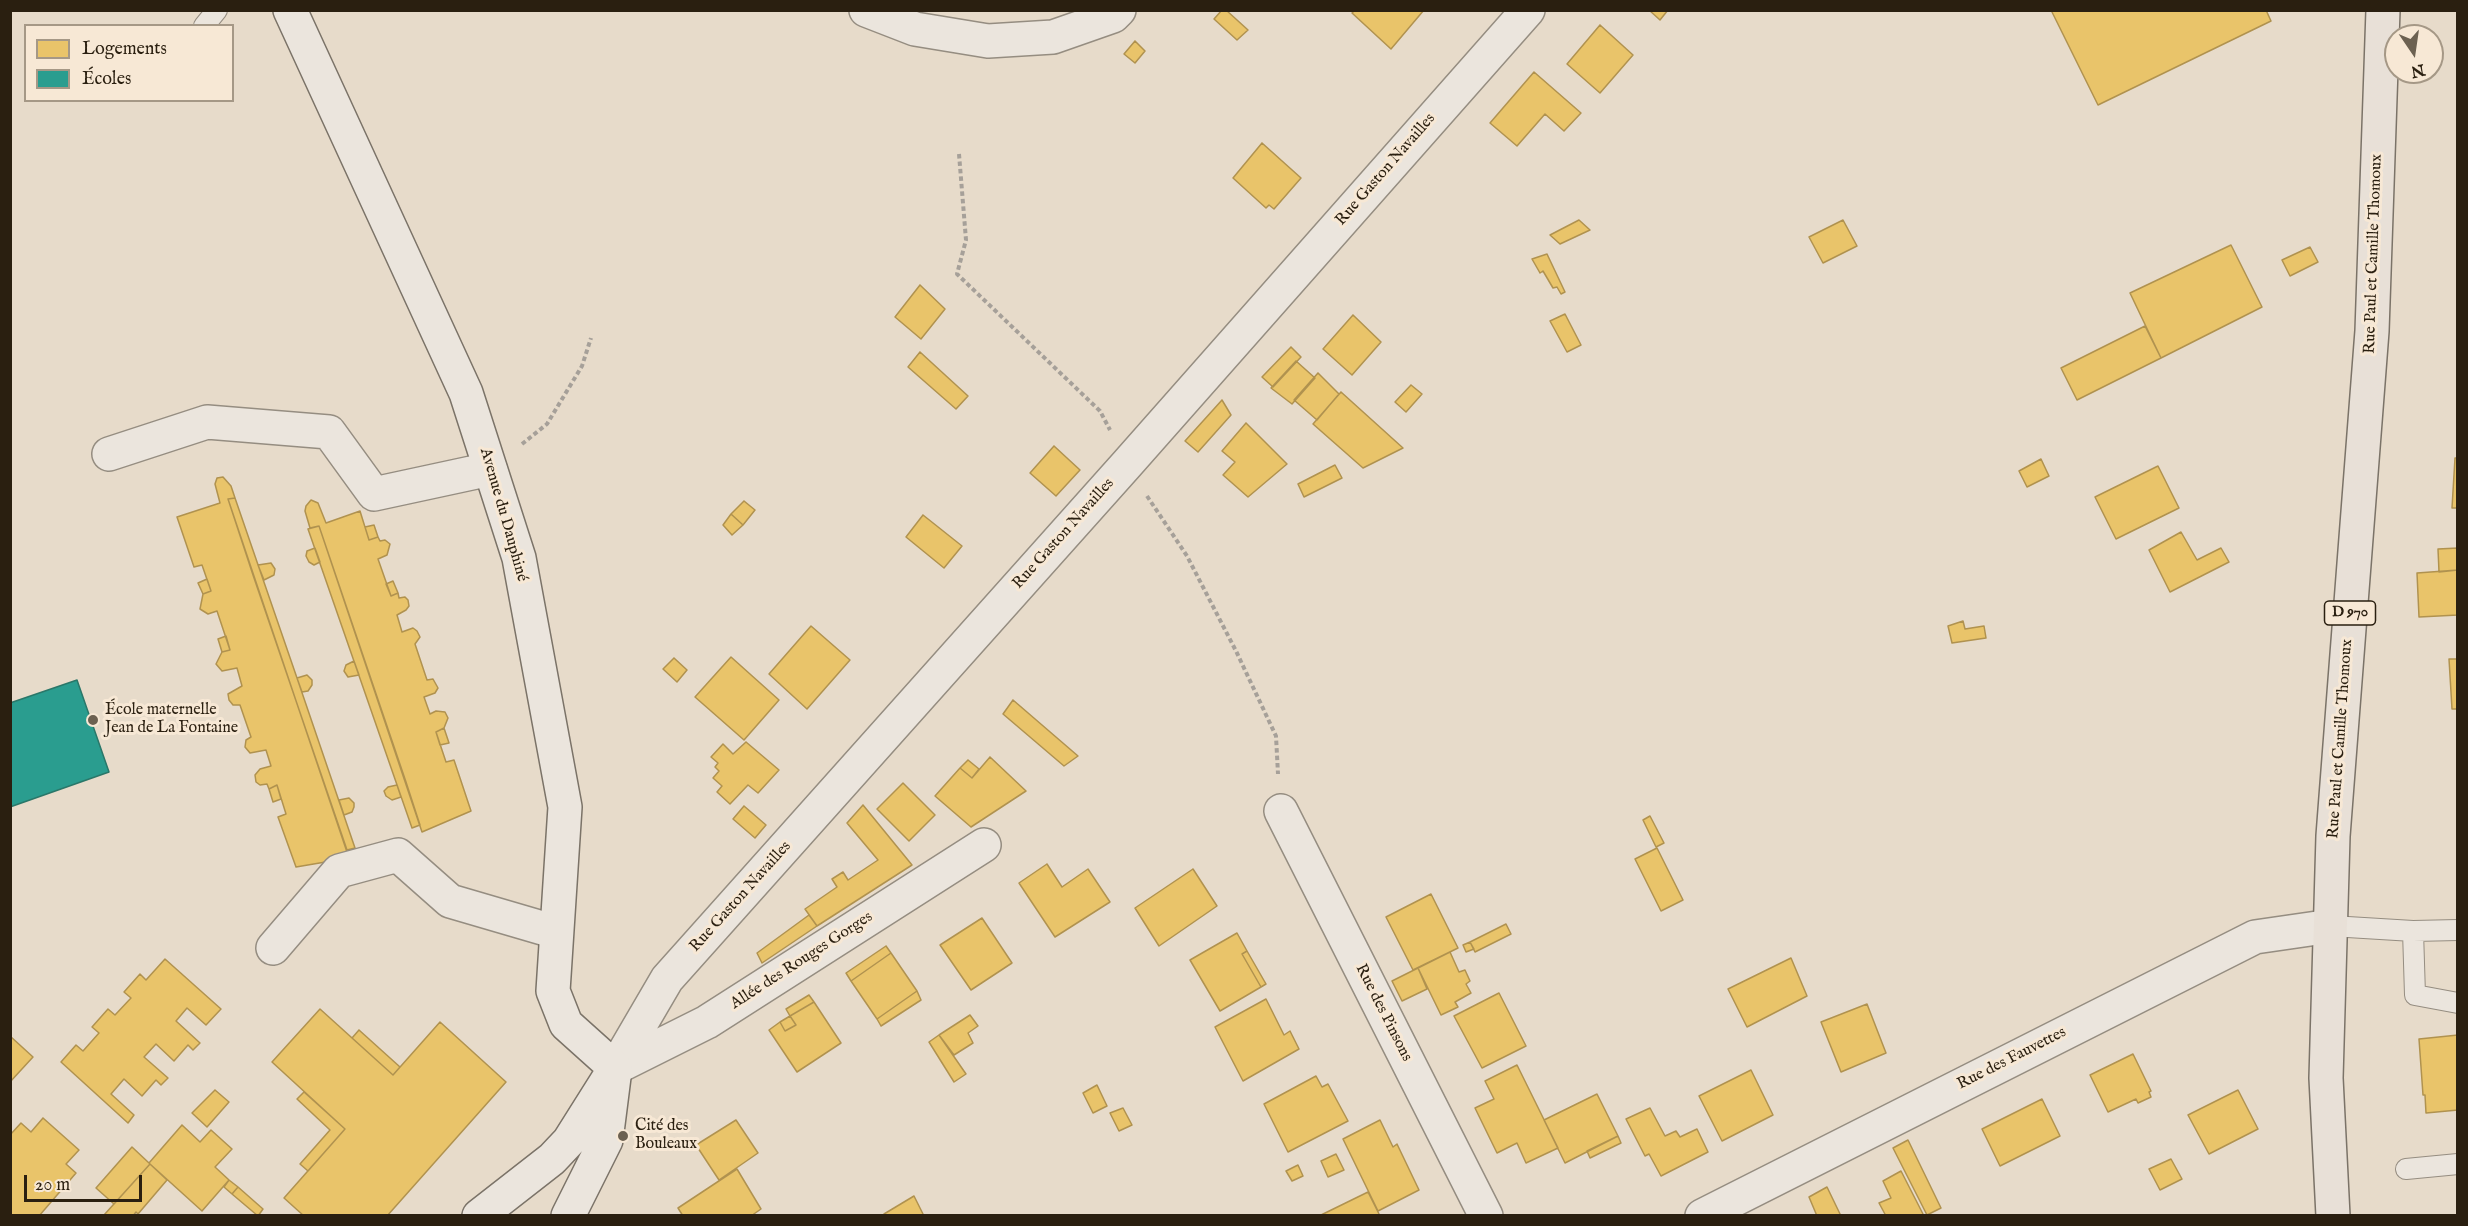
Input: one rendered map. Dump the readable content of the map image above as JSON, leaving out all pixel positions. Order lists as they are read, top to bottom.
{
  "streets": {
    "main road": ["Rue Paul et Camille Thomoux", "D 970"],
    "street": [
      "Rue Gaston Navailles",
      "Avenue du Dauphiné",
      "Allée des Rouges Gorges",
      "Rue des Pinsons",
      "Rue des Fauvettes"
    ]
  },
  "crossings": [
    ["Rue Gaston Navailles", "Avenue du Dauphiné"],
    ["Rue Gaston Navailles", "Allée des Rouges Gorges"],
    ["Rue Paul et Camille Thomoux", "Rue des Fauvettes"],
    ["Avenue du Dauphiné", "Allée des Rouges Gorges"]
  ],
  "places": ["École maternelle Jean de La Fontaine", "Cité des Bouleaux"],
  "legend": ["Logements", "Écoles"],
  "scale_bar": "20 m",
  "north": "bottom"
}
